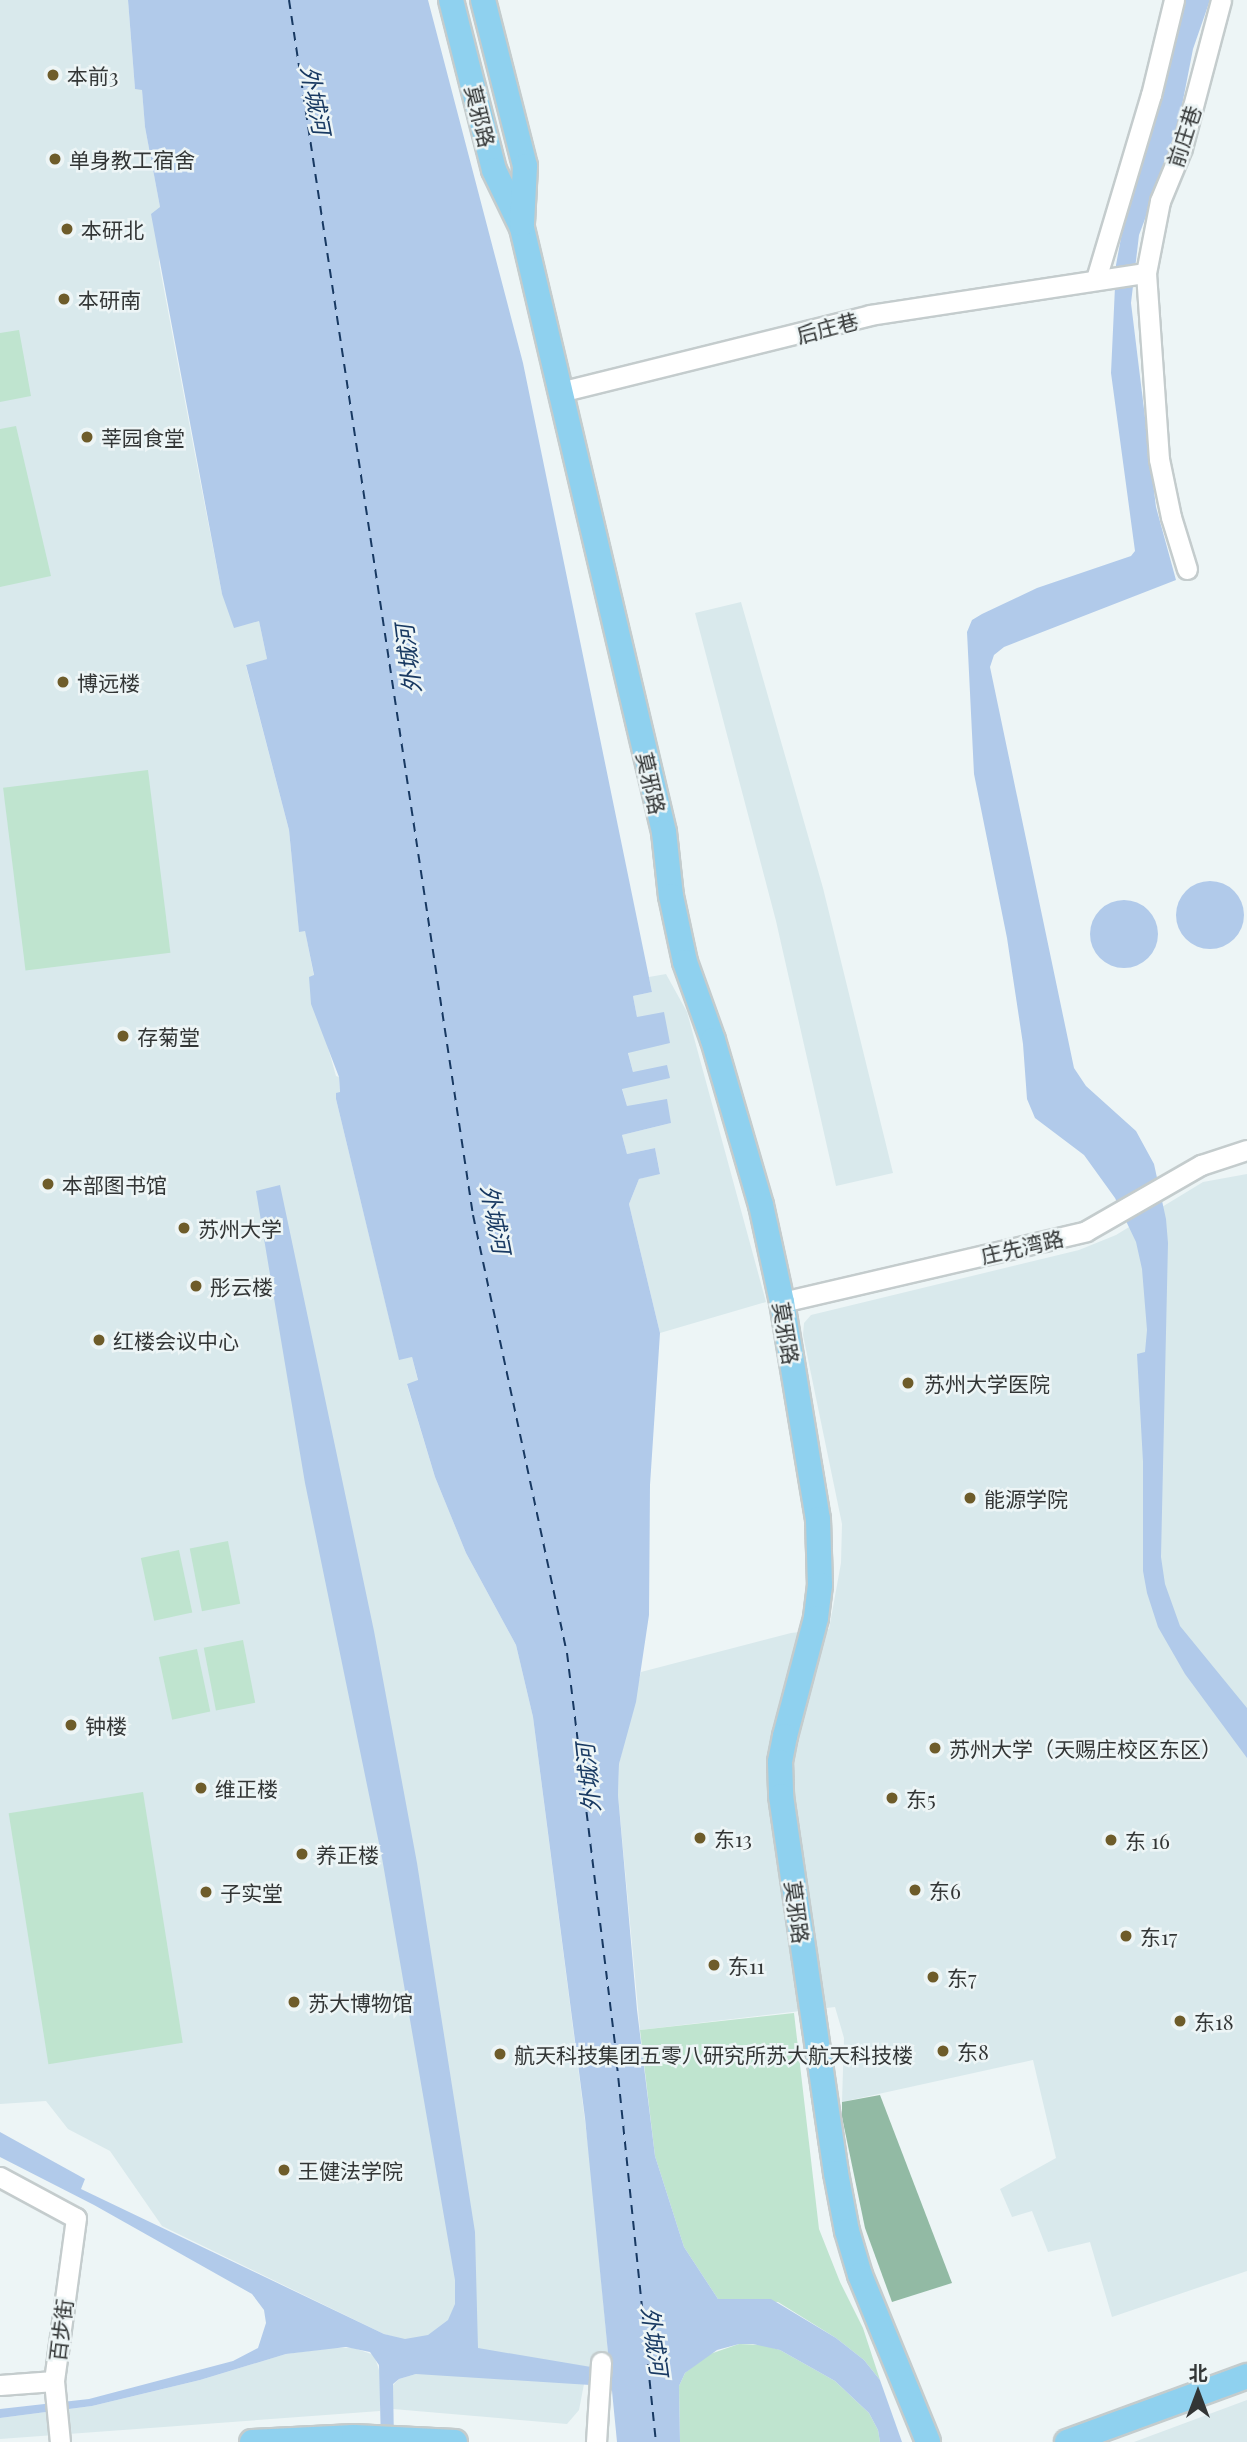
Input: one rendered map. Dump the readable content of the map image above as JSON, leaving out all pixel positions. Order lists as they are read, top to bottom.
{
  "streets": {
    "main road": ["莫邪路"],
    "street": [
      "前庄巷",
      "后庄巷",
      "庄先湾路",
      "百步街"
    ]
  },
  "crossings": [
    ["莫邪路", "后庄巷"],
    ["莫邪路", "庄先湾路"],
    ["前庄巷", "后庄巷"]
  ],
  "water": ["外城河"],
  "places": [
    "本前3",
    "单身教工宿舍",
    "本研北",
    "本研南",
    "莘园食堂",
    "博远楼",
    "存菊堂",
    "本部图书馆",
    "苏州大学",
    "彤云楼",
    "红楼会议中心",
    "苏州大学医院",
    "能源学院",
    "钟楼",
    "苏州大学（天赐庄校区东区）",
    "维正楼",
    "东5",
    "东13",
    "东 16",
    "养正楼",
    "东6",
    "子实堂",
    "东17",
    "东11",
    "东7",
    "苏大博物馆",
    "东18",
    "东8",
    "航天科技集团五零八研究所苏大航天科技楼",
    "王健法学院"
  ],
  "north": "top"
}
